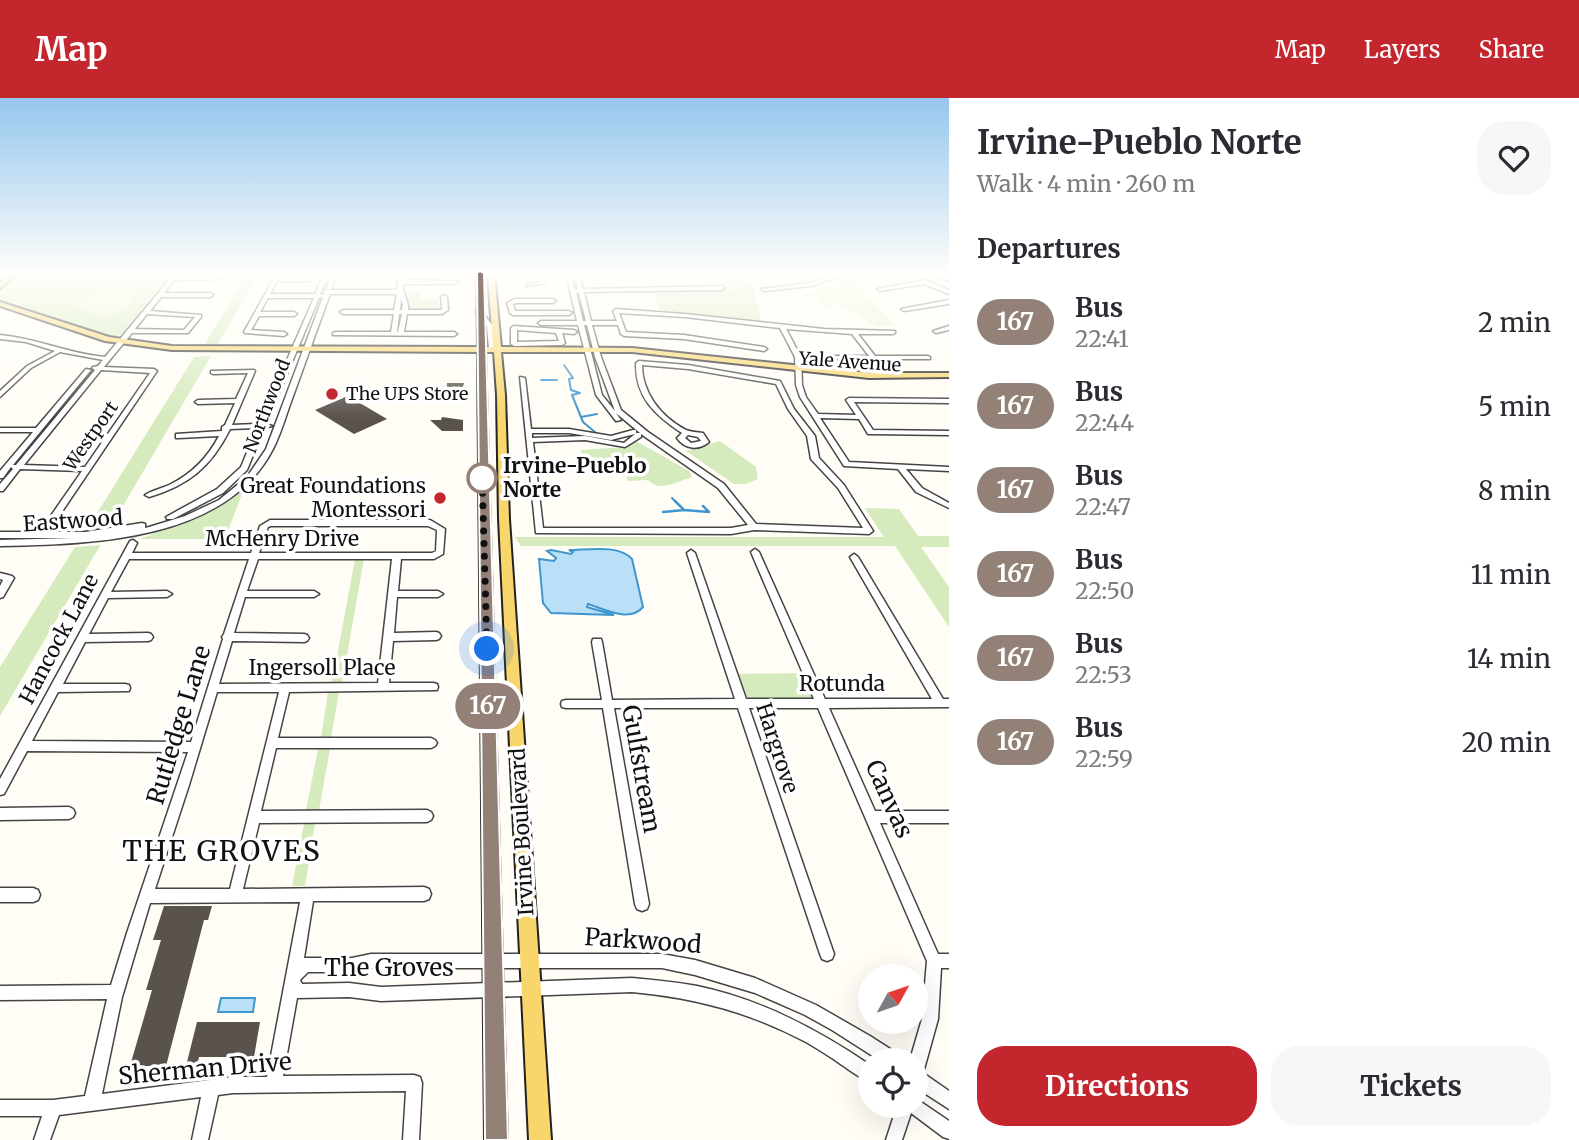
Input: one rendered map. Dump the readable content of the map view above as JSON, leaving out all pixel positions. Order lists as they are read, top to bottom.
{
  "streets": {
    "main road": ["Yale Avenue", "Irvine Boulevard"],
    "street": [
      "Northwood",
      "Westport",
      "Eastwood",
      "McHenry Drive",
      "Hancock Lane",
      "Ingersoll Place",
      "Rotunda",
      "Rutledge Lane",
      "Hargrove",
      "Gulfstream",
      "Canvas",
      "Parkwood",
      "The Groves",
      "Sherman Drive"
    ]
  },
  "crossings": [
    ["Yale Avenue", "Northwood"],
    ["Yale Avenue", "Irvine Boulevard"],
    ["Northwood", "Eastwood"],
    ["McHenry Drive", "Hancock Lane"],
    ["McHenry Drive", "Rutledge Lane"],
    ["Ingersoll Place", "Rutledge Lane"],
    ["Rotunda", "Hargrove"],
    ["Rotunda", "Gulfstream"],
    ["Rotunda", "Canvas"],
    ["Rutledge Lane", "Sherman Drive"],
    ["Irvine Boulevard", "Parkwood"],
    ["Irvine Boulevard", "The Groves"],
    ["Parkwood", "The Groves"]
  ],
  "districts": ["THE GROVES"],
  "places": ["The UPS Store", "Irvine-Pueblo Norte", "Great Foundations Montessori"],
  "lines": ["bus line 167"],
  "north": "top right",
  "page": {
    "header": "Map",
    "nav": ["Map", "Layers", "Share"],
    "on_map": "167",
    "heading": [
      ["Irvine-Pueblo Norte", "Walk · 4 min · 260 m"],
      "Departures"
    ],
    "list": [
      {
        "mark": "167",
        "name": "Bus",
        "note": "22:41",
        "value": "2 min"
      },
      {
        "mark": "167",
        "name": "Bus",
        "note": "22:44",
        "value": "5 min"
      },
      {
        "mark": "167",
        "name": "Bus",
        "note": "22:47",
        "value": "8 min"
      },
      {
        "mark": "167",
        "name": "Bus",
        "note": "22:50",
        "value": "11 min"
      },
      {
        "mark": "167",
        "name": "Bus",
        "note": "22:53",
        "value": "14 min"
      },
      {
        "mark": "167",
        "name": "Bus",
        "note": "22:59",
        "value": "20 min"
      }
    ],
    "buttons": ["Directions", "Tickets"]
  }
}
